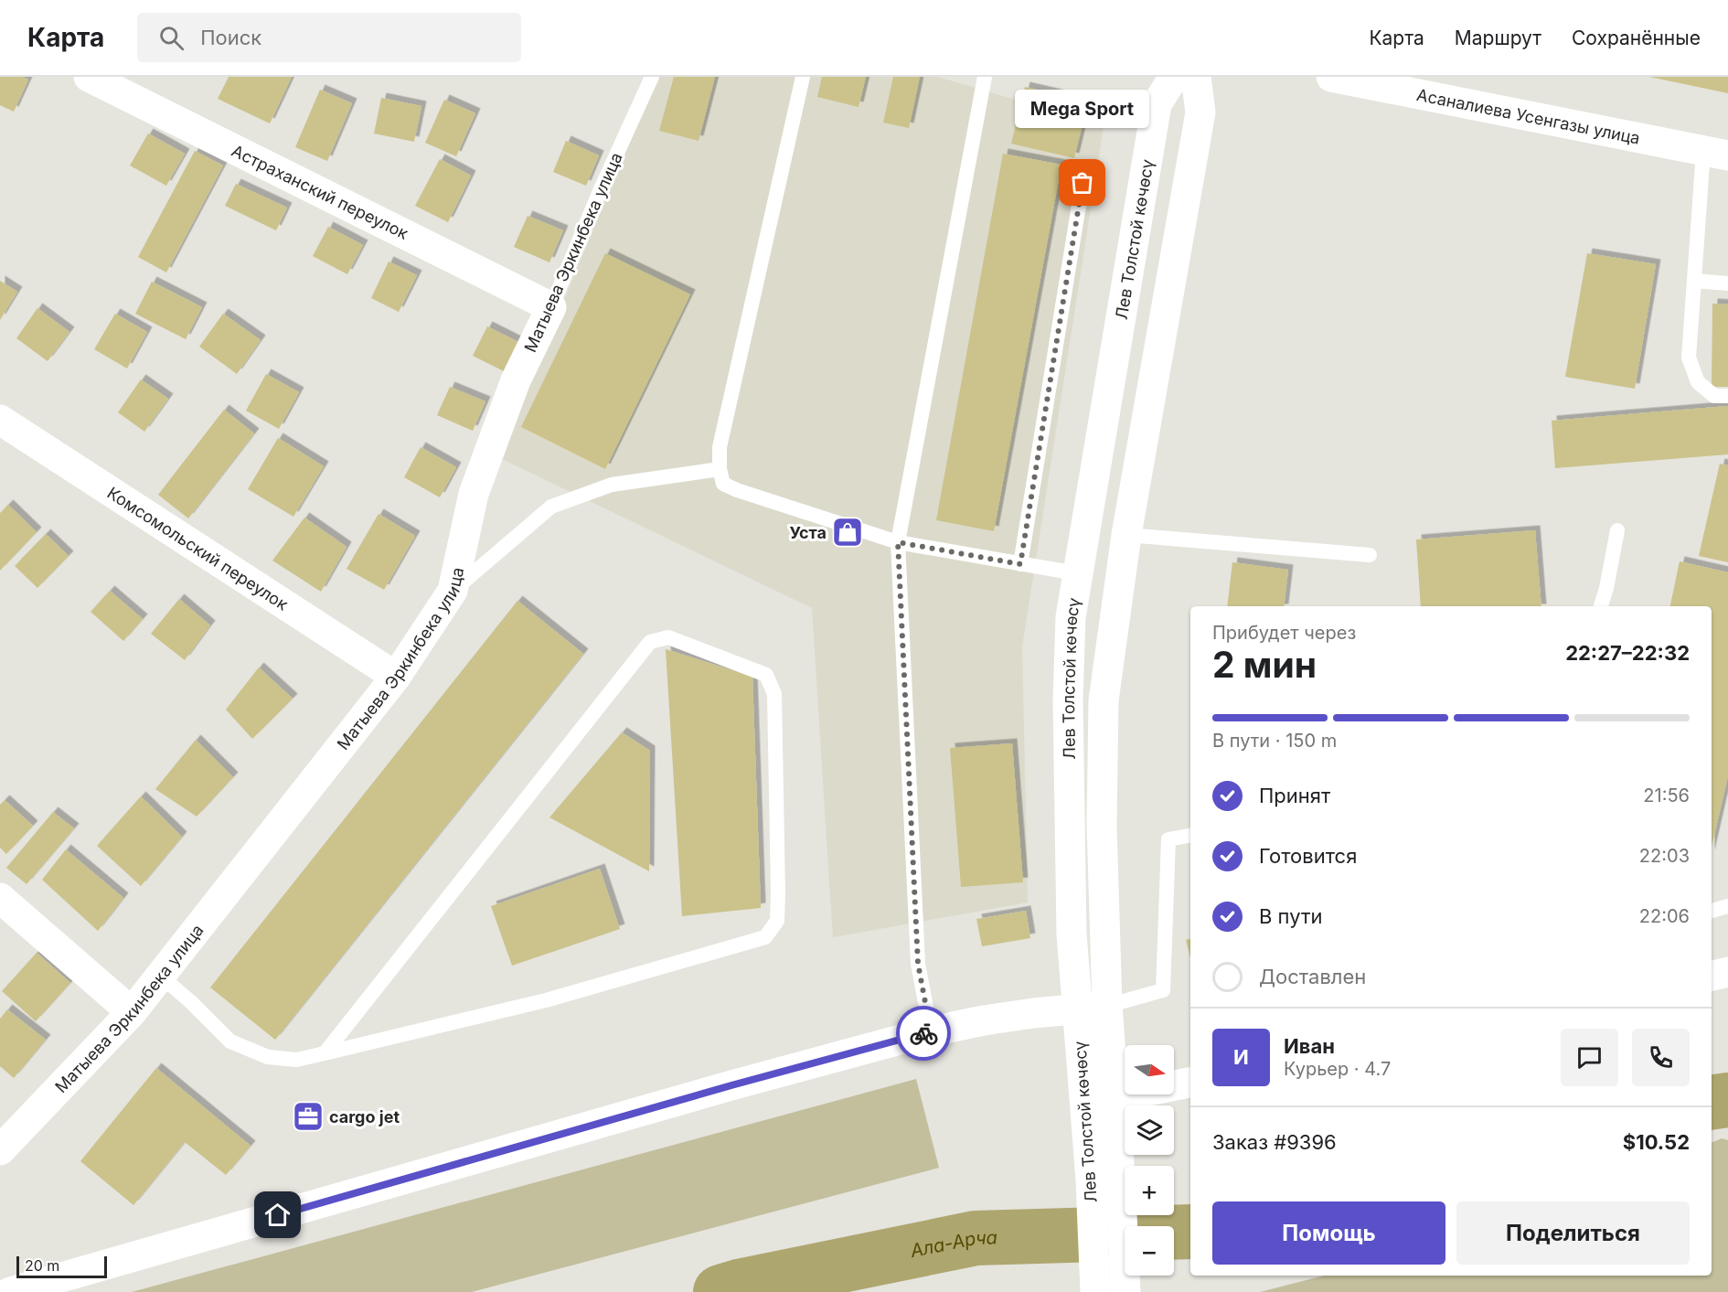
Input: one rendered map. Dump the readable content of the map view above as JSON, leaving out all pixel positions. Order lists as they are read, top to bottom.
{
  "streets": {
    "main road": [
      "Асаналиева Усенгазы улица",
      "Астраханский переулок",
      "Лев Толстой көчөсү",
      "Матыева Эркинбека улица",
      "Комсомольский переулок"
    ]
  },
  "crossings": [
    ["Астраханский переулок", "Матыева Эркинбека улица"],
    ["Матыева Эркинбека улица", "Комсомольский переулок"]
  ],
  "water": ["Ала-Арча"],
  "places": {
    "other": ["Mega Sport"],
    "shop": ["Уста"],
    "office": ["cargo jet"]
  },
  "scale_bar": "20 m",
  "north": "right",
  "page": {
    "header": "Карта",
    "search": "Поиск",
    "nav": ["Карта", "Маршрут", "Сохранённые"],
    "bubble": "Mega Sport",
    "heading": ["2 мин", "Прибудет через", "22:27–22:32"],
    "panel": [
      "Иван",
      "Курьер · 4.7",
      "Заказ #9396",
      "$10.52"
    ],
    "bar": "В пути · 150 m",
    "list": [
      ["Принят", "21:56"],
      ["Готовится", "22:03"],
      ["В пути", "22:06"],
      "Доставлен"
    ],
    "round": "И",
    "map_buttons": ["+", "−"],
    "buttons": ["Помощь", "Поделиться"],
    "scale": "20 m"
  }
}
